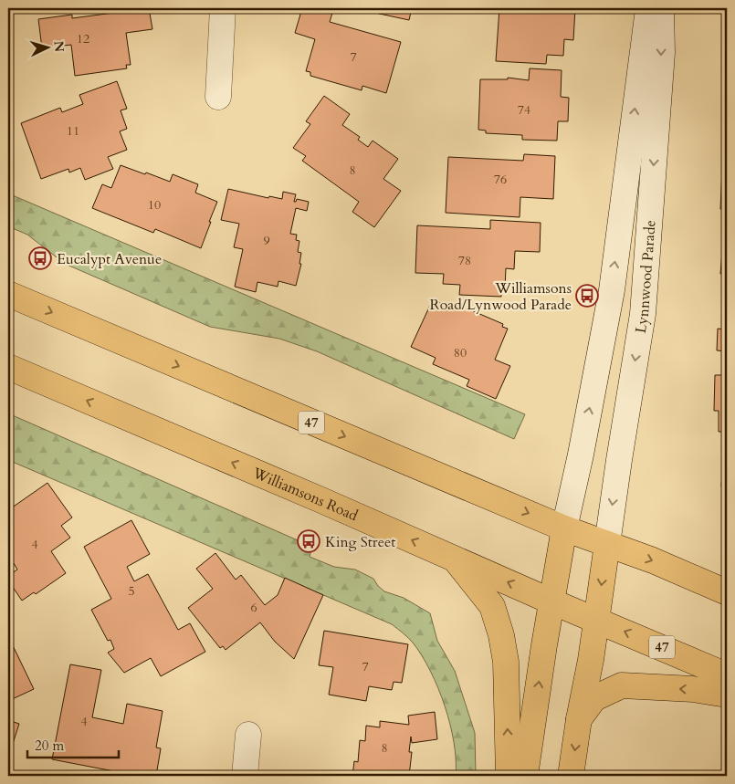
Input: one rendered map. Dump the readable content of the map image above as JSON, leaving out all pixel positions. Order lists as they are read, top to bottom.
{
  "streets": {
    "main road": ["Lynnwood Parade", "47", "Williamsons Road"]
  },
  "crossings": [
    ["Lynnwood Parade", "47"]
  ],
  "places": {
    "bus stop": ["Eucalypt Avenue", "Williamsons Road/Lynwood Parade", "King Street"]
  },
  "house_numbers": [
    "12",
    "7",
    "74",
    "11",
    "8",
    "76",
    "10",
    "9",
    "78",
    "80",
    "4",
    "5",
    "6",
    "7",
    "4",
    "8"
  ],
  "scale_bar": "20 m",
  "north": "right"
}
